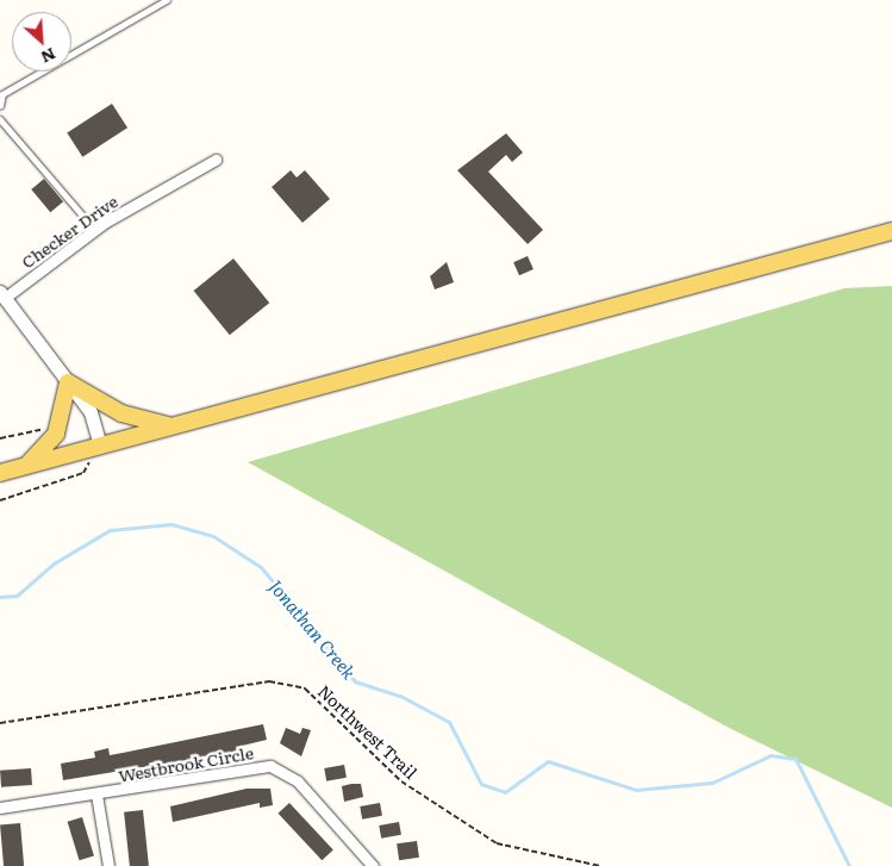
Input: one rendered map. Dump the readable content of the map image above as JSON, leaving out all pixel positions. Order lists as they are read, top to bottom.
{
  "streets": {
    "street": ["Checker Drive", "Westbrook Circle"],
    "path": ["Northwest Trail"]
  },
  "water": ["Jonathan Creek"],
  "north": "bottom right"
}
